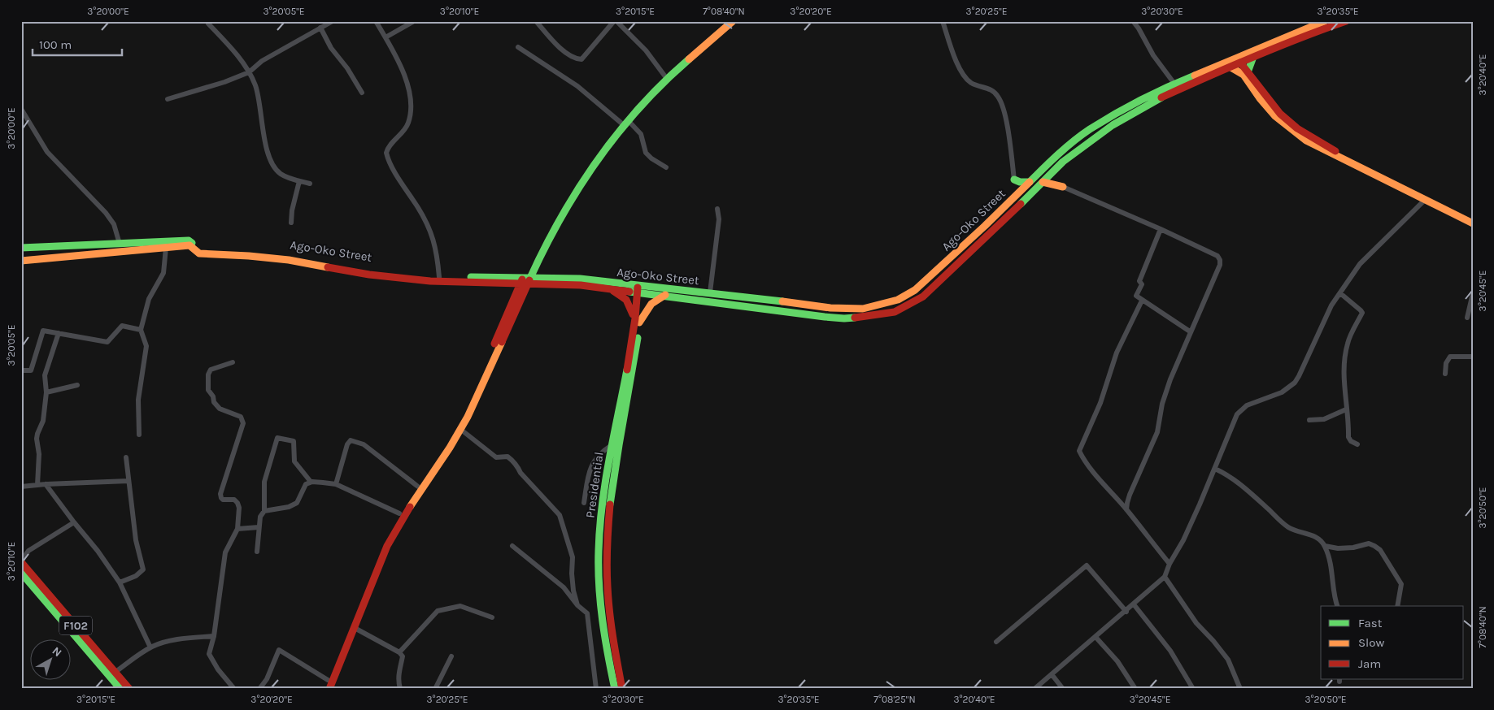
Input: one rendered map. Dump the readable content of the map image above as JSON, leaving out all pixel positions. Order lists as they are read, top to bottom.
{
  "streets": {
    "main road": ["Ago-Oko Street", "Presidential", "F102"]
  },
  "crossings": [
    ["Ago-Oko Street", "Presidential"]
  ],
  "legend": ["Fast", "Slow", "Jam"],
  "scale_bar": "100 m",
  "north": "top right",
  "coordinates": [
    "3°20'00\"E",
    "3°20'05\"E",
    "3°20'10\"E",
    "3°20'15\"E",
    "7°08'40\"N",
    "3°20'20\"E",
    "3°20'25\"E",
    "3°20'30\"E",
    "3°20'35\"E",
    "3°20'40\"E",
    "3°20'45\"E",
    "3°20'50\"E",
    "7°08'25\"N"
  ]
}
